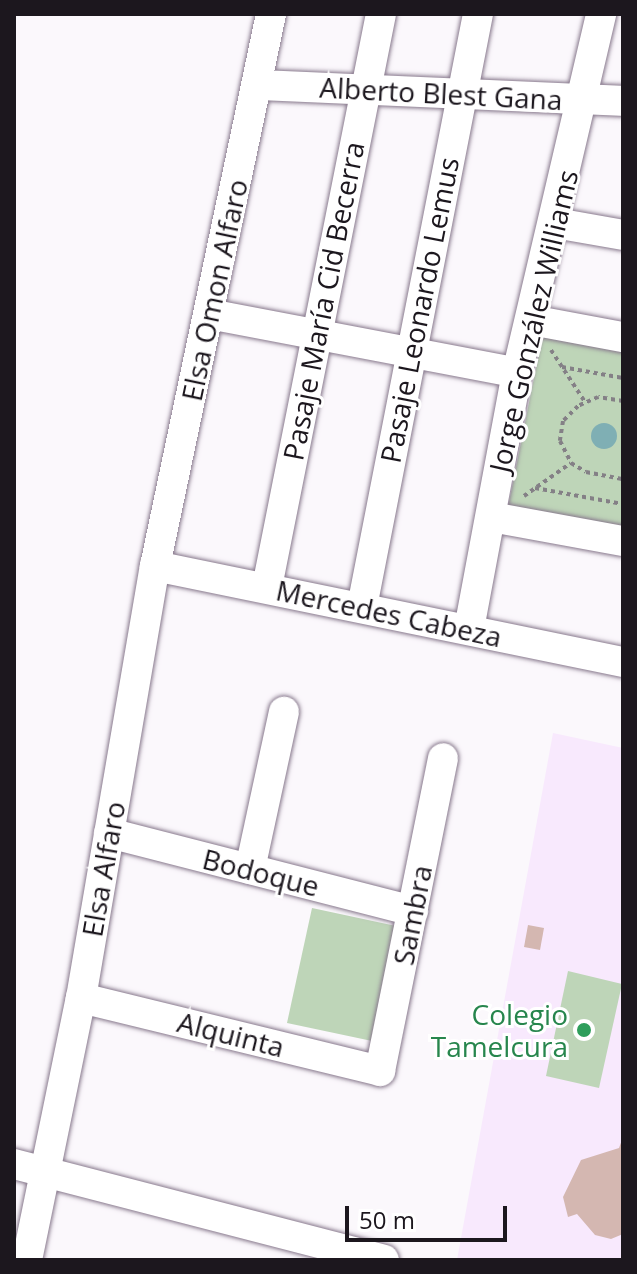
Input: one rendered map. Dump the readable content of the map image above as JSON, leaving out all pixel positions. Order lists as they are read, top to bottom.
{
  "streets": {
    "street": [
      "Alberto Blest Gana",
      "Elsa Omon Alfaro",
      "Pasaje María Cid Becerra",
      "Pasaje Leonardo Lemus",
      "Jorge González Williams",
      "Mercedes Cabeza",
      "Elsa Alfaro",
      "Bodoque",
      "Sambra",
      "Alquinta"
    ]
  },
  "crossings": [
    ["Alberto Blest Gana", "Elsa Omon Alfaro"],
    ["Alberto Blest Gana", "Pasaje María Cid Becerra"],
    ["Alberto Blest Gana", "Pasaje Leonardo Lemus"],
    ["Alberto Blest Gana", "Jorge González Williams"],
    ["Elsa Omon Alfaro", "Mercedes Cabeza"],
    ["Elsa Omon Alfaro", "Elsa Alfaro"],
    ["Pasaje María Cid Becerra", "Mercedes Cabeza"],
    ["Pasaje Leonardo Lemus", "Mercedes Cabeza"],
    ["Jorge González Williams", "Mercedes Cabeza"],
    ["Mercedes Cabeza", "Elsa Alfaro"],
    ["Elsa Alfaro", "Bodoque"],
    ["Elsa Alfaro", "Alquinta"],
    ["Bodoque", "Sambra"],
    ["Sambra", "Alquinta"]
  ],
  "places": ["Colegio Tamelcura"],
  "scale_bar": "50 m"
}
